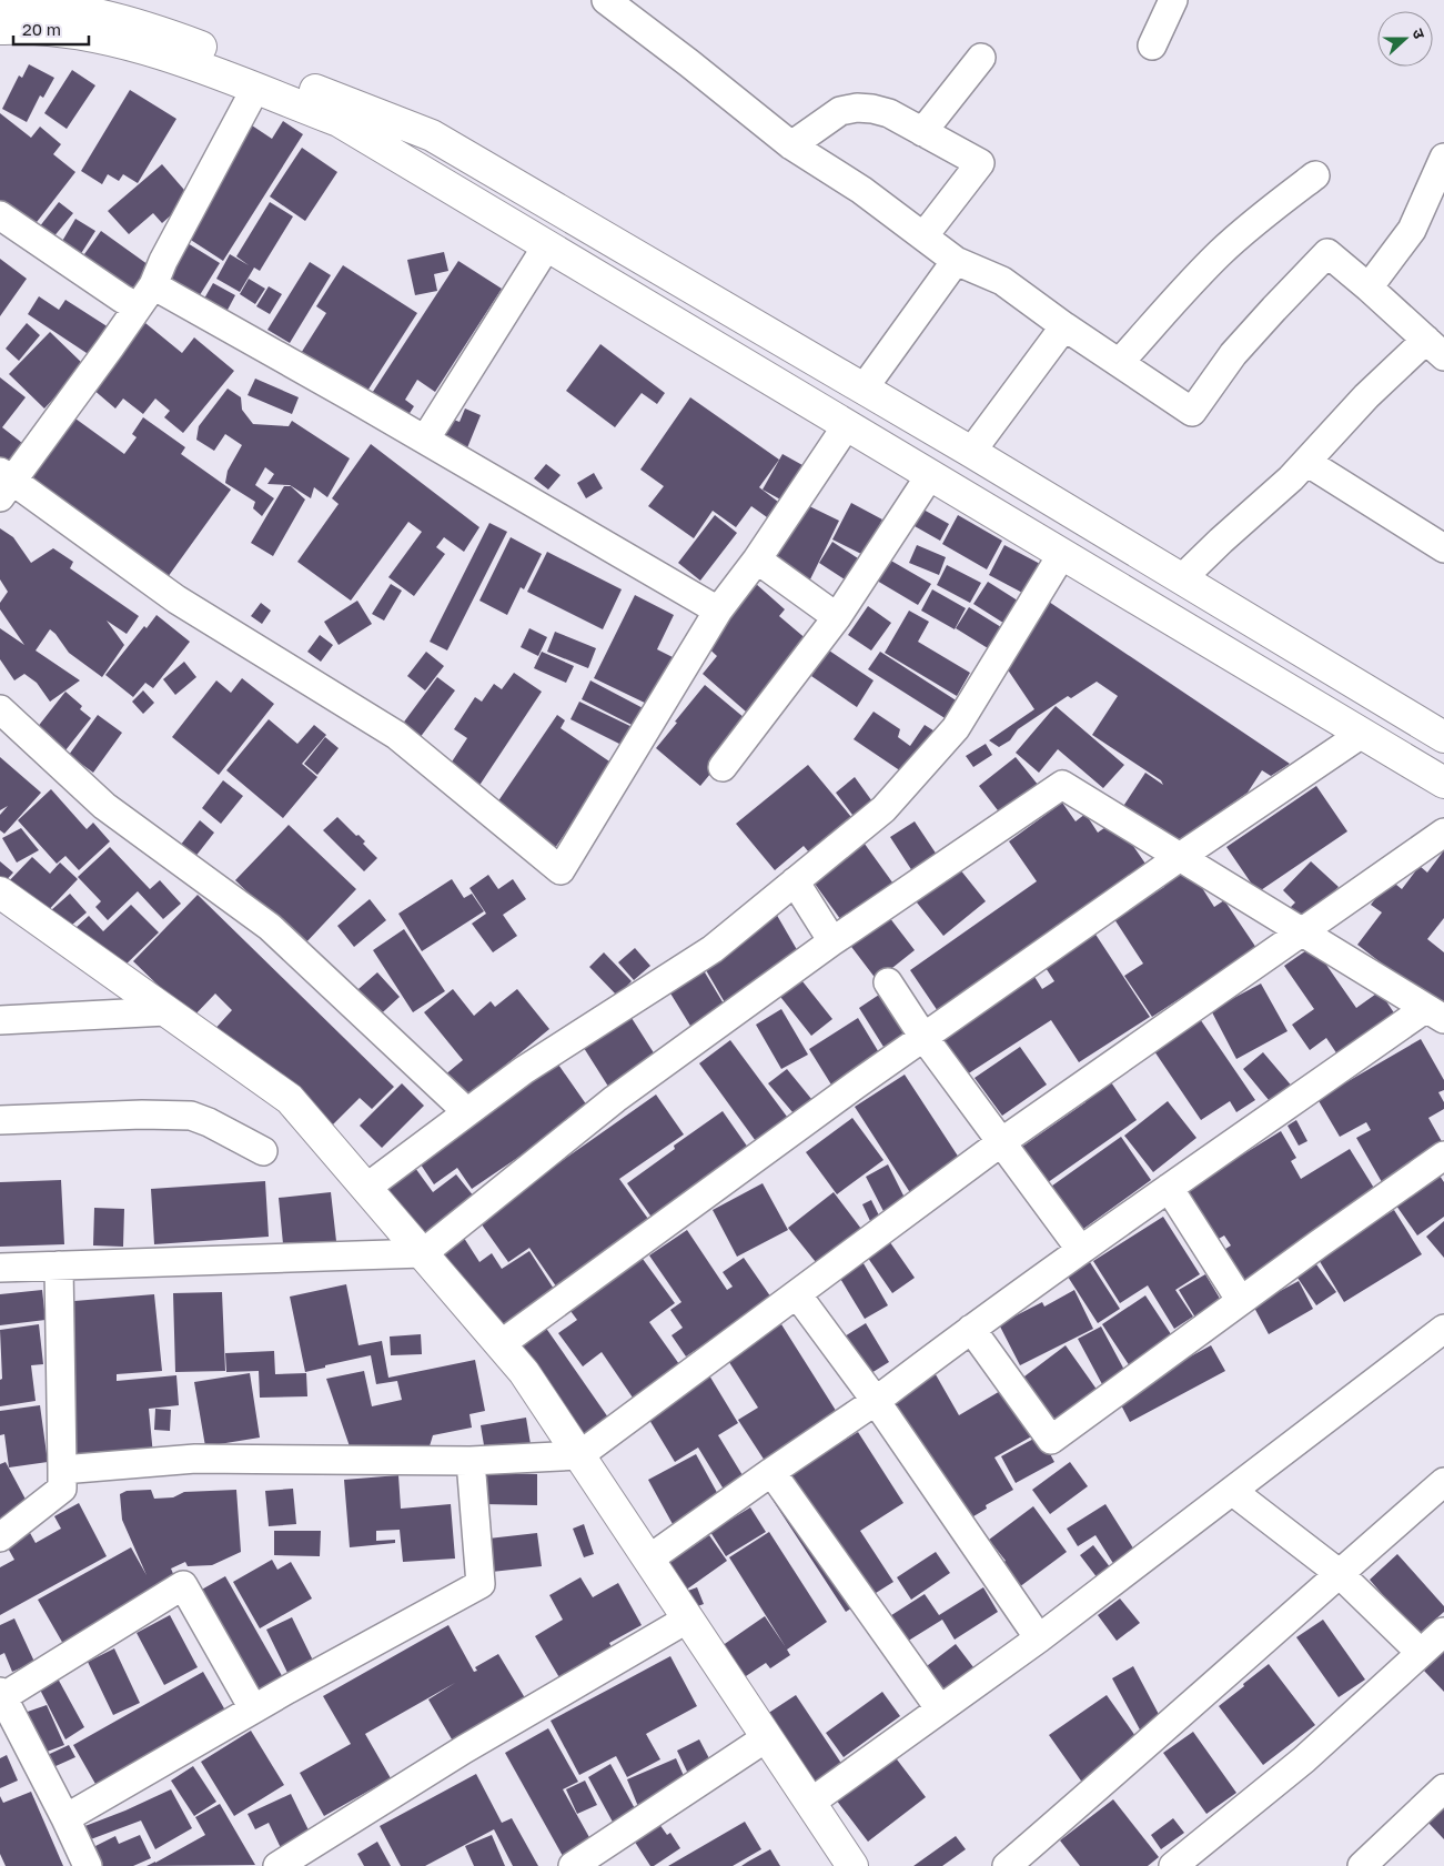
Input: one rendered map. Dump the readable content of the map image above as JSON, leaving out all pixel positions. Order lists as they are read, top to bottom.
{
  "scale_bar": "20 m",
  "north": "right"
}
